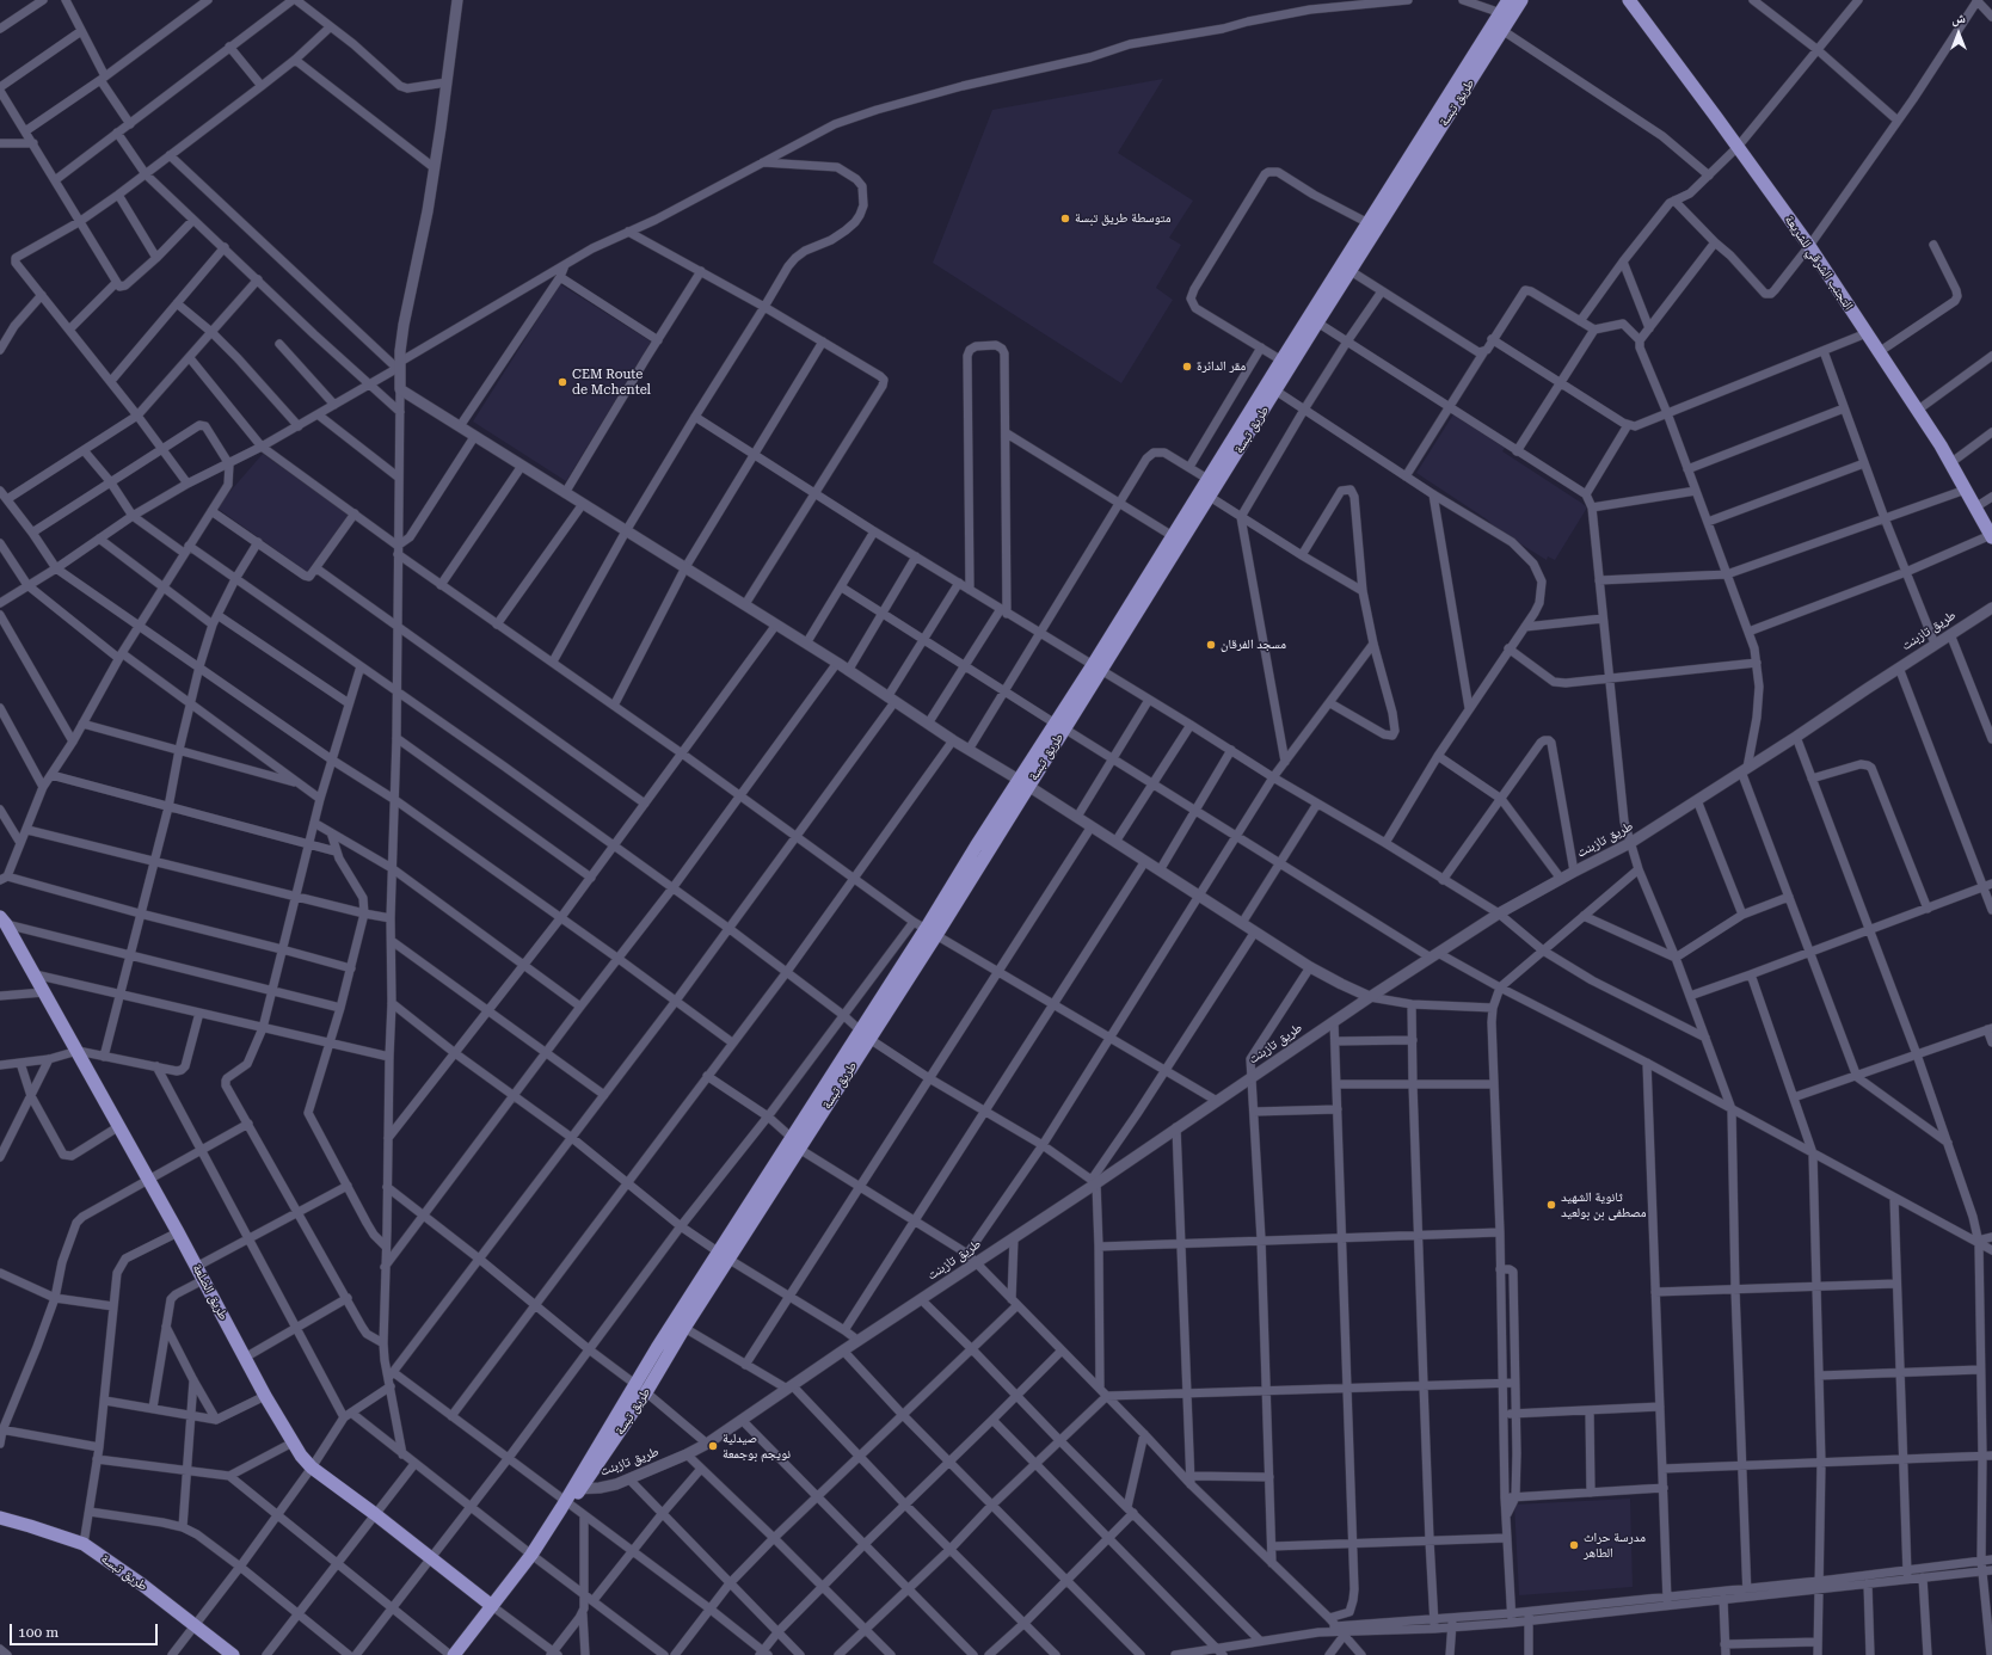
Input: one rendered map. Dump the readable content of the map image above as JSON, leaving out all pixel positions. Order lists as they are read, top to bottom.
{
  "streets": {
    "main road": ["طريق تبسة", "التجنب الشرقي للشريعة", "طريق الضلعة"],
    "street": ["طريق تازبنت"]
  },
  "crossings": [
    ["طريق تبسة", "طريق تازبنت"],
    ["طريق تبسة", "طريق الضلعة"]
  ],
  "places": [
    "متوسطة طريق تبسة",
    "مقر الدائرة",
    "CEM Route de Mchentel",
    "مسجد الفرقان",
    "ثانوية الشهيد مصطفى بن بولعيد",
    "صيدلية نويجم بوجمعة",
    "مدرسة حراث الطاهر"
  ],
  "scale_bar": "100 m",
  "north": "top"
}
